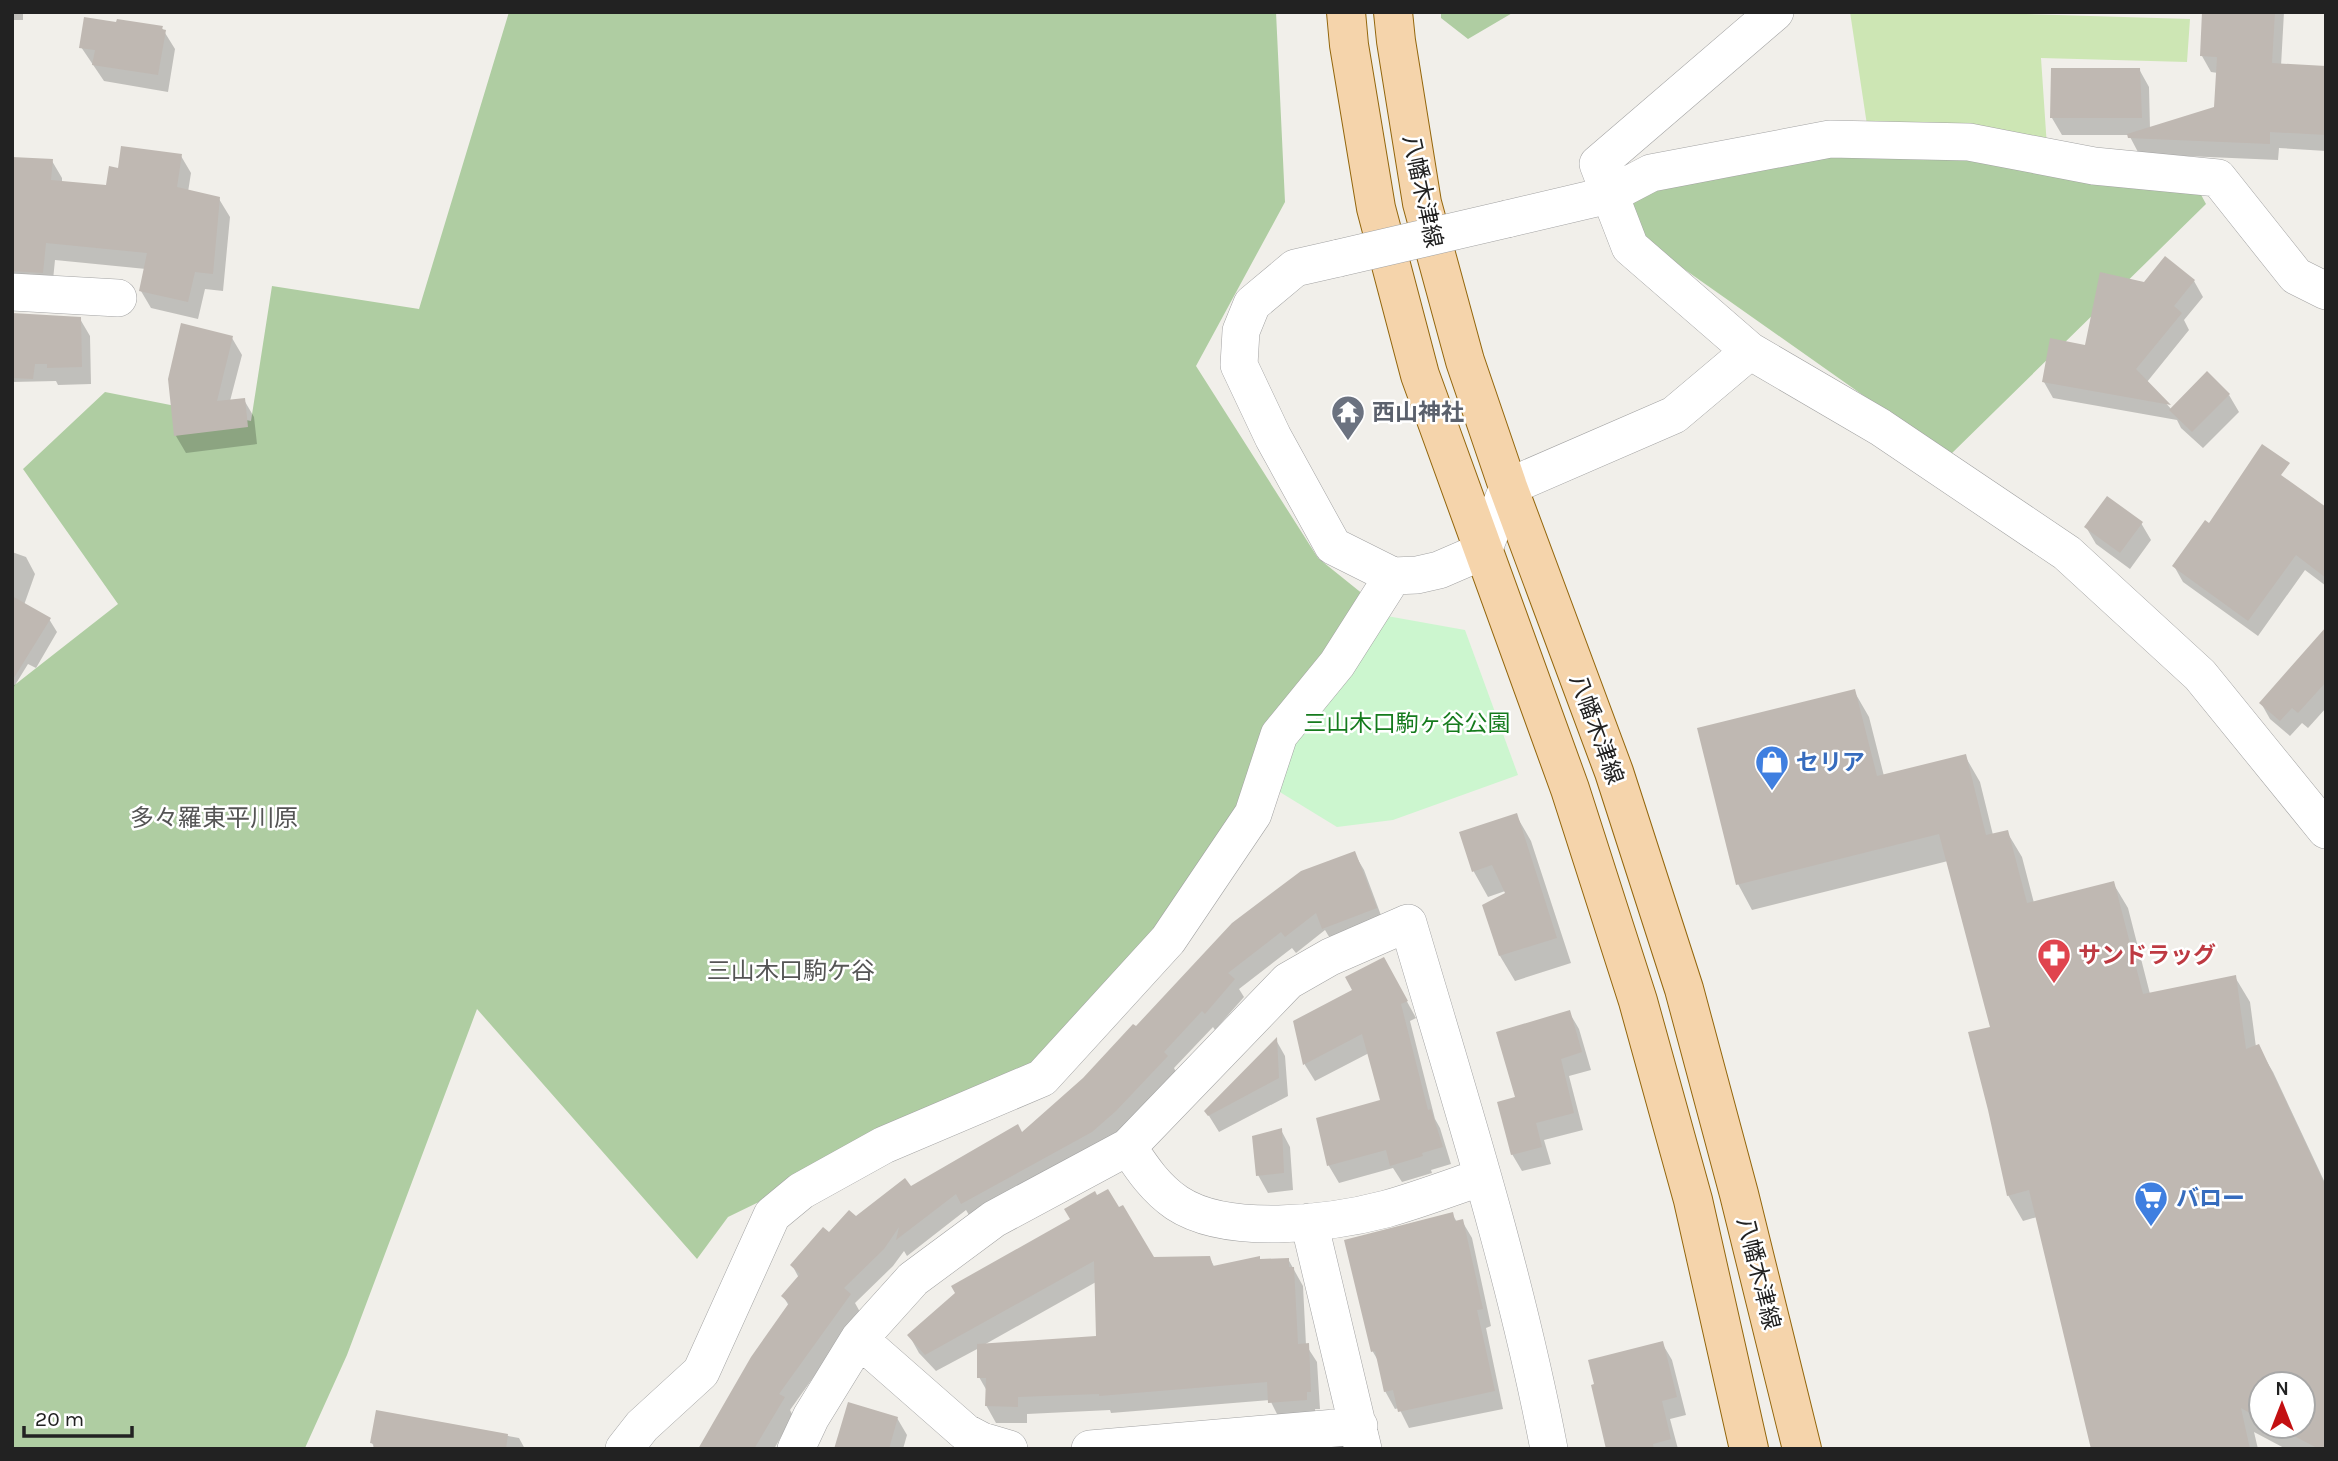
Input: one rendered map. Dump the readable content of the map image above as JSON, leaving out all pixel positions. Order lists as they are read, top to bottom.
{
  "streets": {
    "main road": ["八幡木津線"]
  },
  "districts": ["多々羅東平川原", "三山木口駒ケ谷"],
  "parks": ["三山木口駒ヶ谷公園"],
  "places": {
    "temple": ["西山神社"],
    "shop": ["セリア"],
    "pharmacy": ["サンドラッグ"],
    "supermarket": ["バロー"]
  },
  "scale_bar": "20 m",
  "north": "top"
}
